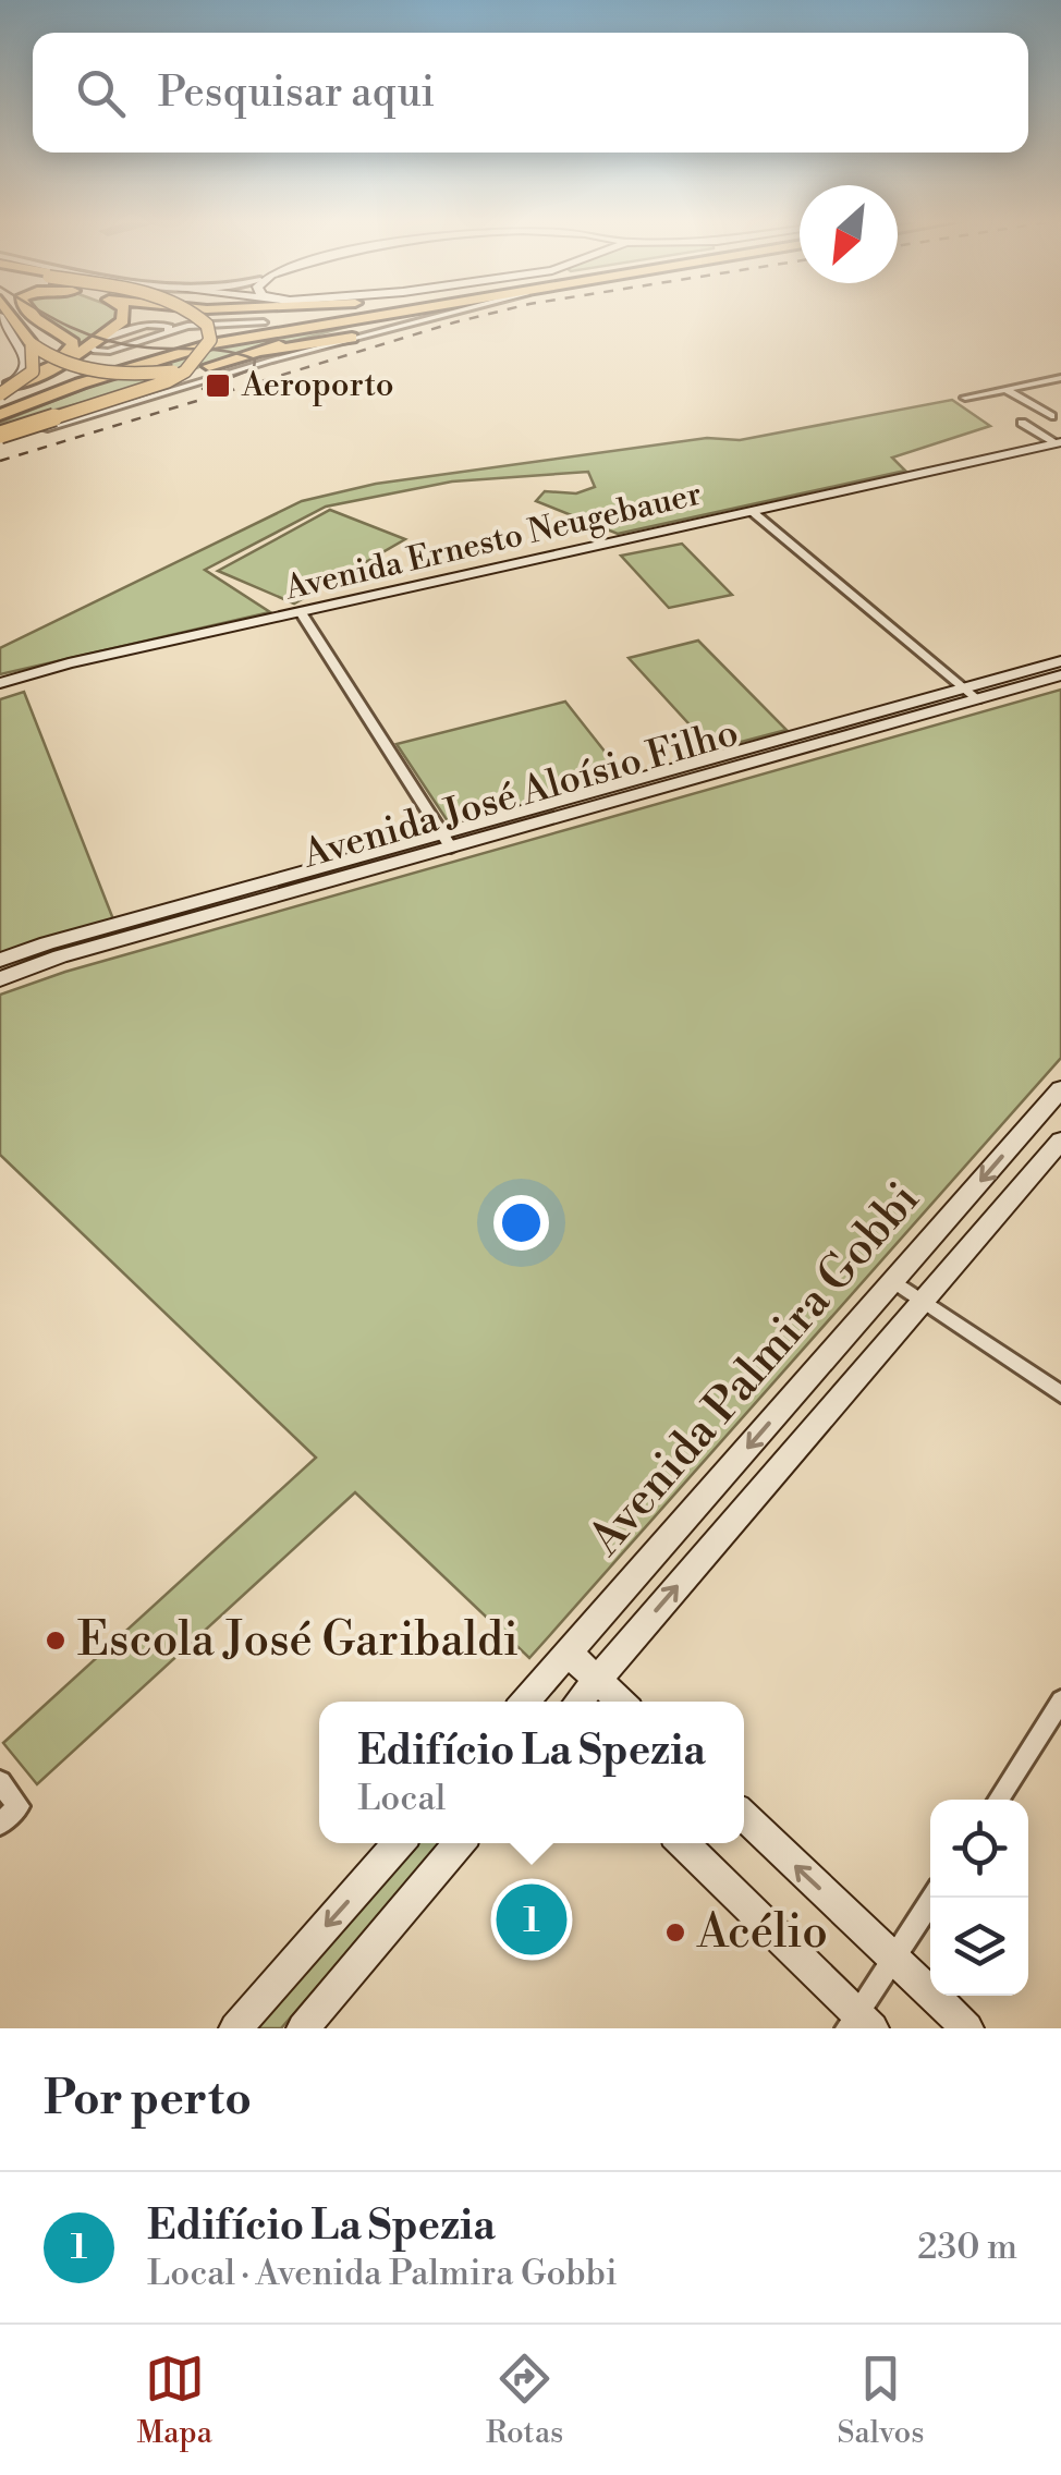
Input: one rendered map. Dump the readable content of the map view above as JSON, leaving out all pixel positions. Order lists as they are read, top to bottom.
{
  "streets": {
    "street": ["Avenida Ernesto Neugebauer", "Avenida José Aloísio Filho", "Avenida Palmira Gobbi"]
  },
  "places": {
    "transit": ["Aeroporto"],
    "other": ["Escola José Garibaldi", "Acélio"]
  },
  "north": "bottom left",
  "page": {
    "search": "Pesquisar aqui",
    "popup": ["Edifício La Spezia", "Local"],
    "pins": "1",
    "heading": "Por perto",
    "list": [
      {
        "mark": "1",
        "name": "Edifício La Spezia",
        "note": "Local · Avenida Palmira Gobbi",
        "value": "230 m"
      }
    ],
    "nav": ["Mapa", "Rotas", "Salvos"]
  }
}
